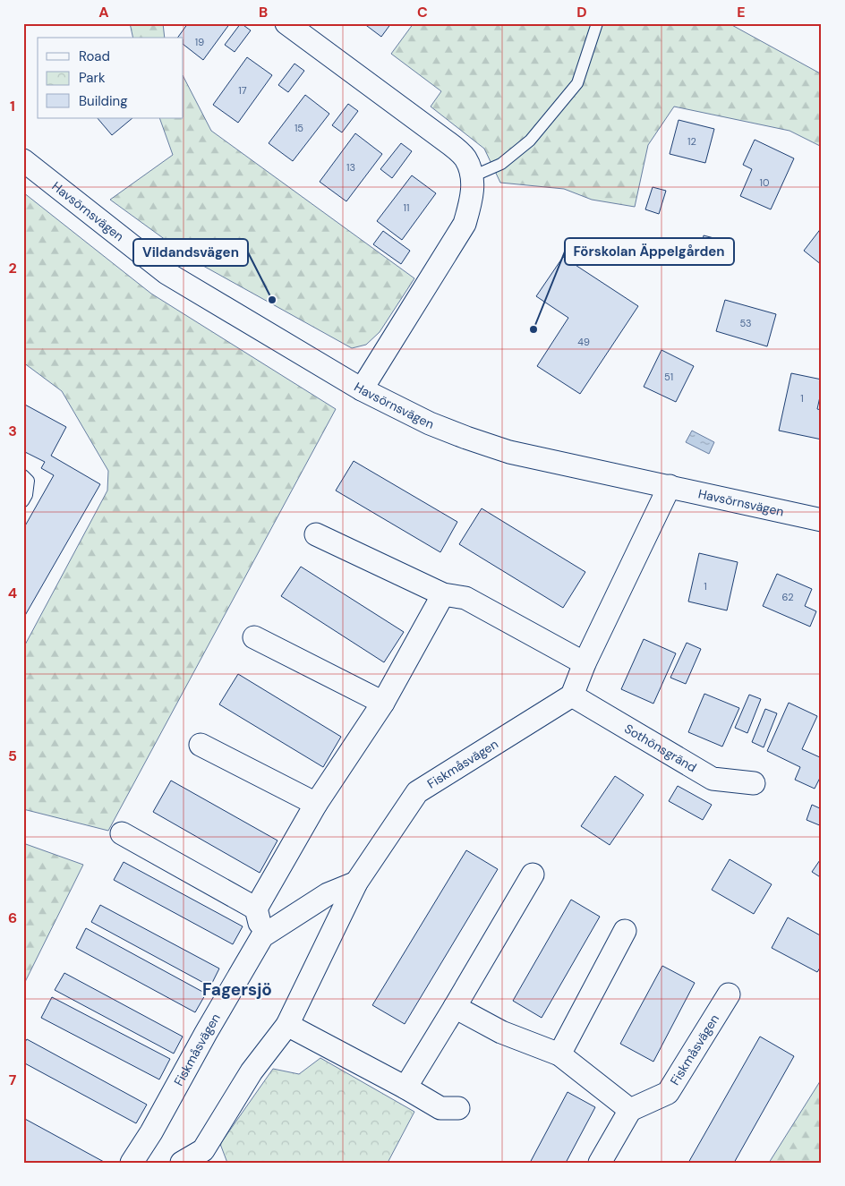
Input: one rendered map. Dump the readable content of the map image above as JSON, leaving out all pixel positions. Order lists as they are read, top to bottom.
{
  "streets": {
    "street": ["Havsörnsvägen", "Sothönsgränd", "Fiskmåsvägen"]
  },
  "crossings": [
    ["Sothönsgränd", "Fiskmåsvägen"]
  ],
  "districts": ["Fagersjö"],
  "places": ["Vildandsvägen", "Förskolan Äppelgården"],
  "house_numbers": [
    "19",
    "17",
    "15",
    "12",
    "13",
    "10",
    "11",
    "53",
    "49",
    "51",
    "1",
    "1",
    "62"
  ],
  "legend": ["Road", "Park", "Building"],
  "grid": {
    "columns": [
      "A",
      "B",
      "C",
      "D",
      "E"
    ],
    "rows": [
      "1",
      "2",
      "3",
      "4",
      "5",
      "6",
      "7"
    ]
  }
}
